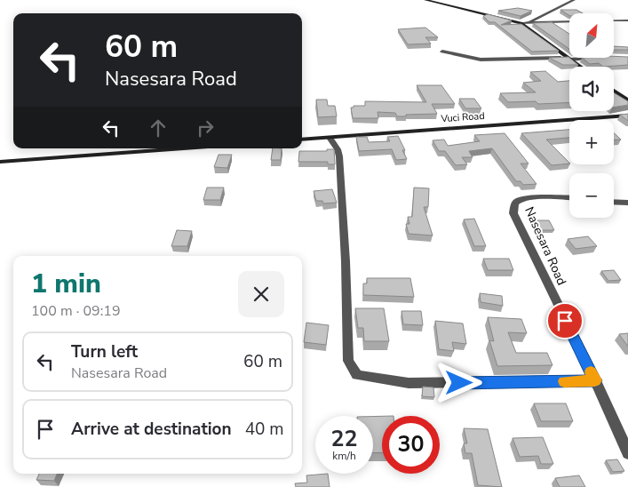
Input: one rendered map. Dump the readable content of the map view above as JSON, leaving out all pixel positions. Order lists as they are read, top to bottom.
{
  "streets": {
    "main road": ["Vuci Road"],
    "street": ["Nasesara Road"]
  },
  "north": "top right",
  "page": {
    "map_buttons": ["+", "−"],
    "turn": ["60 m", "Nasesara Road"],
    "heading": ["1 min", "100 m · 09:19"],
    "list": [
      {
        "name": "Turn left",
        "note": "Nasesara Road",
        "value": "60 m"
      },
      {
        "name": "Arrive at destination",
        "value": "40 m"
      }
    ],
    "speed": "22 km/h",
    "limit": "30"
  }
}
